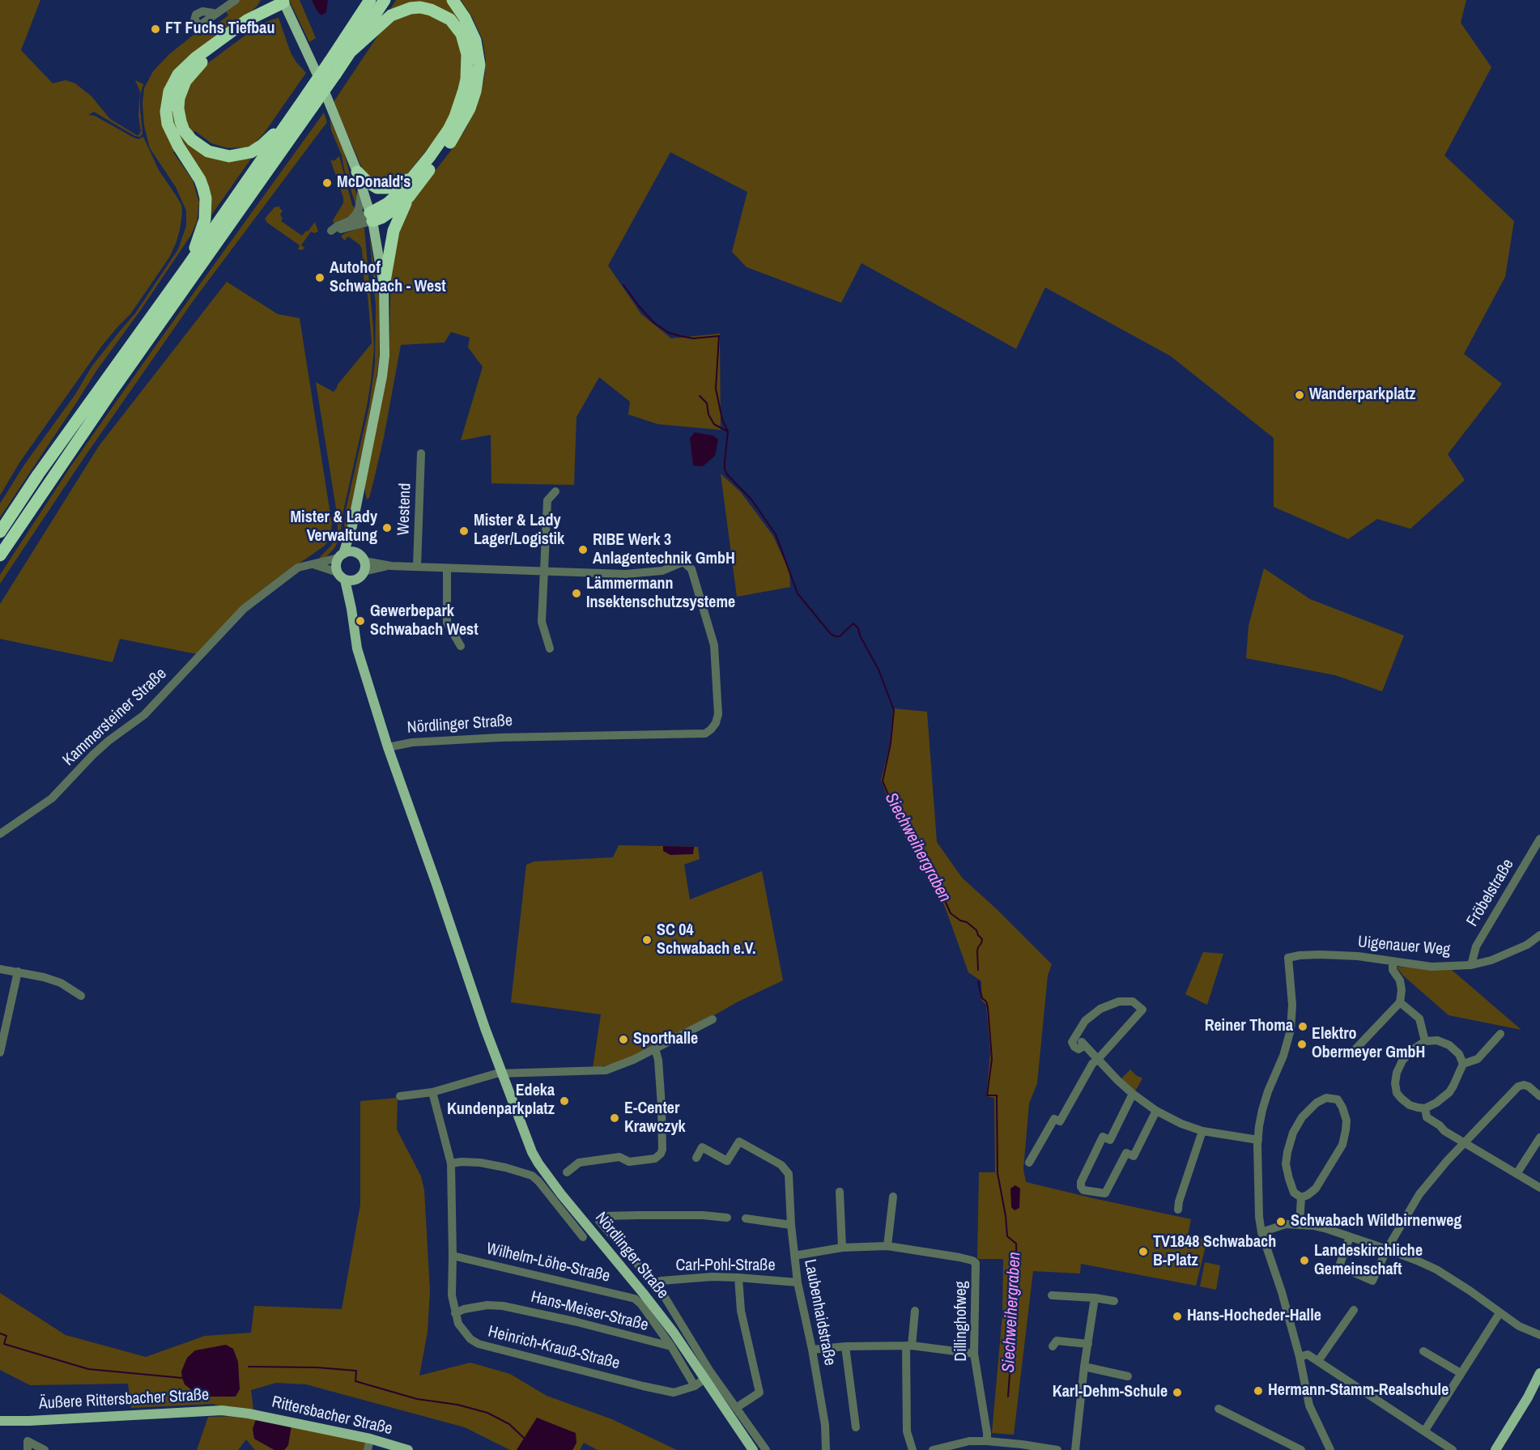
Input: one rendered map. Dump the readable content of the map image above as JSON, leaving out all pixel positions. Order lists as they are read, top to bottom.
{
  "streets": {
    "main road": ["Nördlinger Straße", "Äußere Rittersbacher Straße", "Rittersbacher Straße"],
    "street": [
      "Westend",
      "Kammersteiner Straße",
      "Fröbelstraße",
      "Uigenauer Weg",
      "Wilhelm-Löhe-Straße",
      "Carl-Pohl-Straße",
      "Hans-Meiser-Straße",
      "Laubenhaidstraße",
      "Dillinghofweg",
      "Heinrich-Krauß-Straße"
    ]
  },
  "crossings": [
    ["Nördlinger Straße", "Carl-Pohl-Straße"],
    ["Nördlinger Straße", "Heinrich-Krauß-Straße"],
    ["Fröbelstraße", "Uigenauer Weg"],
    ["Wilhelm-Löhe-Straße", "Hans-Meiser-Straße"],
    ["Wilhelm-Löhe-Straße", "Heinrich-Krauß-Straße"],
    ["Carl-Pohl-Straße", "Laubenhaidstraße"],
    ["Hans-Meiser-Straße", "Heinrich-Krauß-Straße"],
    ["Äußere Rittersbacher Straße", "Rittersbacher Straße"]
  ],
  "water": ["Siechweihergraben"],
  "places": [
    "FT Fuchs Tiefbau",
    "McDonald's",
    "Autohof Schwabach - West",
    "Wanderparkplatz",
    "Mister & Lady Verwaltung",
    "Mister & Lady Lager/Logistik",
    "RIBE Werk 3 Anlagentechnik GmbH",
    "Lämmermann Insektenschutzsysteme",
    "Gewerbepark Schwabach West",
    "SC 04 Schwabach e.V.",
    "Reiner Thoma",
    "Sporthalle",
    "Elektro Obermeyer GmbH",
    "Edeka Kundenparkplatz",
    "E-Center Krawczyk",
    "Schwabach Wildbirnenweg",
    "TV1848 Schwabach B-Platz",
    "Landeskirchliche Gemeinschaft",
    "Hans-Hocheder-Halle",
    "Hermann-Stamm-Realschule",
    "Karl-Dehm-Schule"
  ]
}
